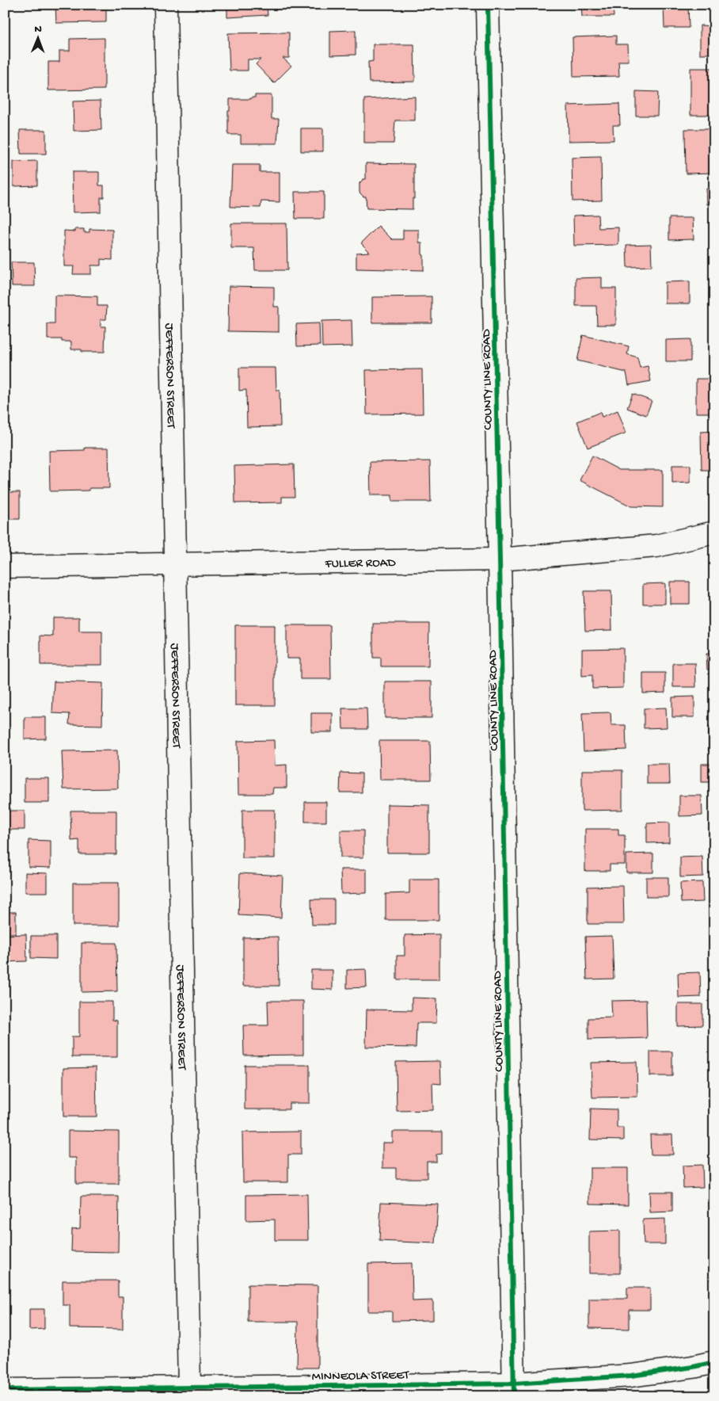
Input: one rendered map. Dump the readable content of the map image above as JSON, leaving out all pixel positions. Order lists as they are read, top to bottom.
{
  "streets": {
    "street": [
      "JEFFERSON STREET",
      "COUNTY LINE ROAD",
      "FULLER ROAD",
      "MINNEOLA STREET"
    ]
  },
  "crossings": [
    ["JEFFERSON STREET", "FULLER ROAD"],
    ["JEFFERSON STREET", "MINNEOLA STREET"],
    ["COUNTY LINE ROAD", "FULLER ROAD"],
    ["COUNTY LINE ROAD", "MINNEOLA STREET"]
  ],
  "north": "top"
}
